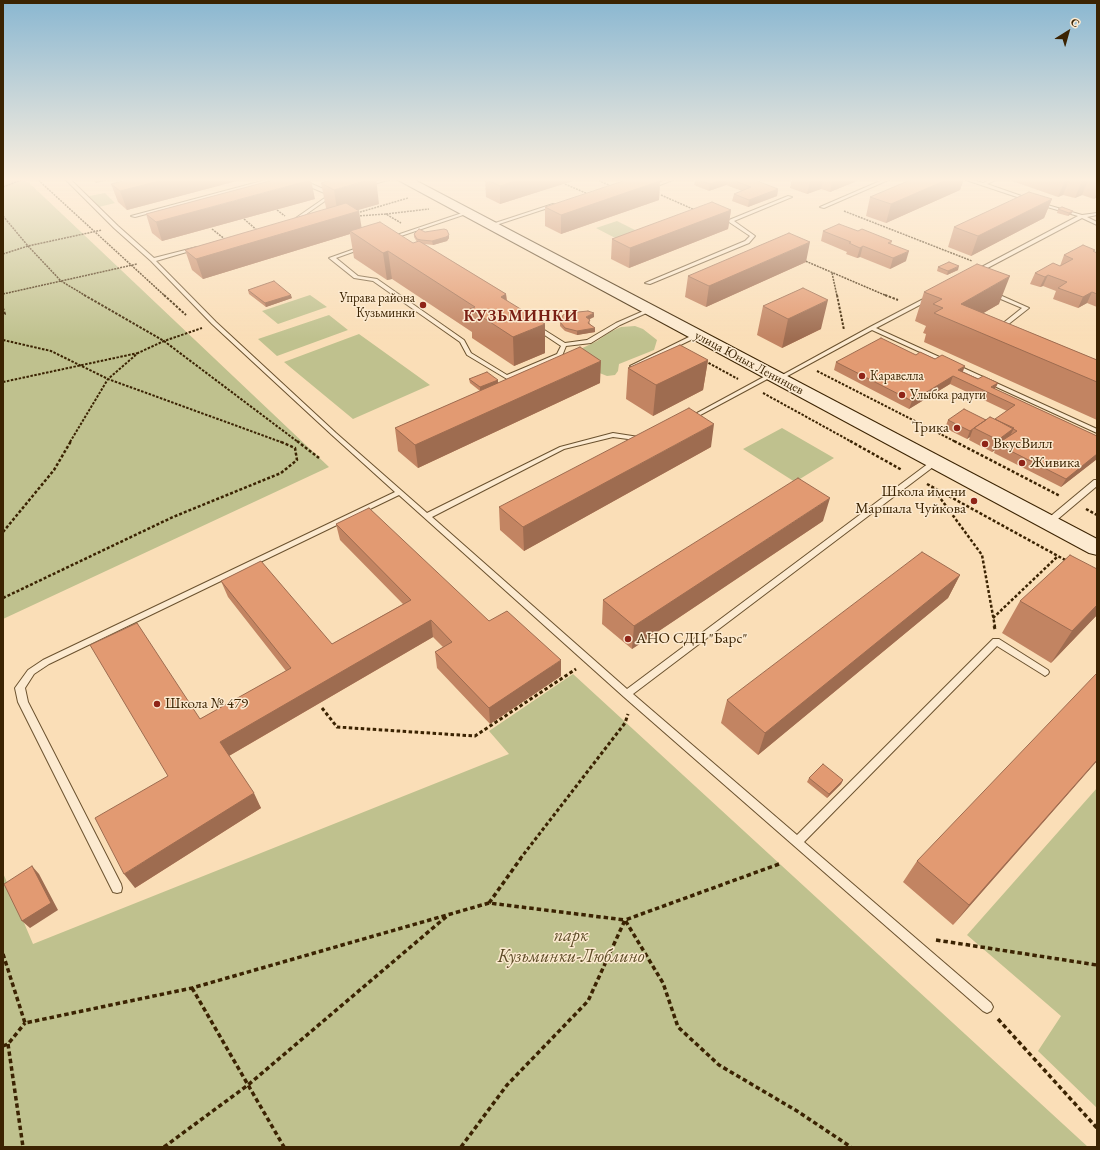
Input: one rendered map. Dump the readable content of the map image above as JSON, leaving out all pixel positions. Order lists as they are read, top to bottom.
{
  "streets": {
    "main road": ["улица Юных Ленинцев"]
  },
  "districts": ["КУЗЬМИНКИ"],
  "parks": ["парк Кузьминки-Люблино"],
  "places": [
    "Управа района Кузьминки",
    "Каравелла",
    "Улыбка радуги",
    "Трика",
    "ВкусВилл",
    "Живика",
    "Школа имени Маршала Чуйкова",
    "АНО СДЦ \"Барс\"",
    "Школа № 479"
  ],
  "north": "top right"
}
